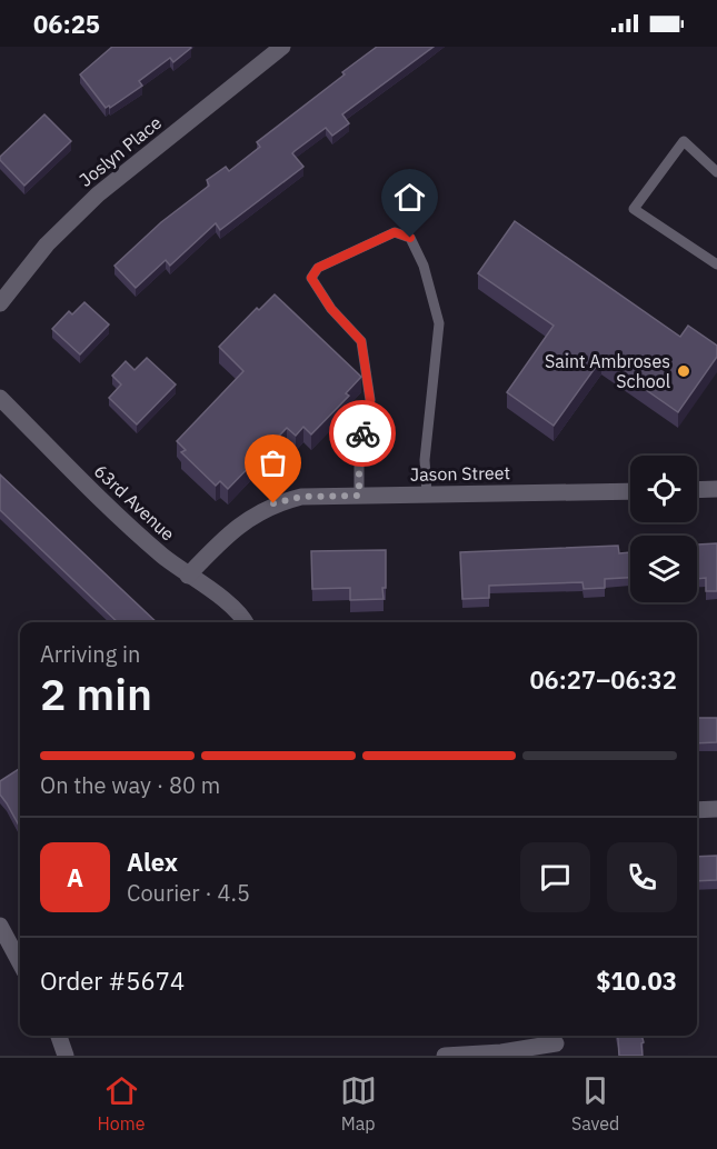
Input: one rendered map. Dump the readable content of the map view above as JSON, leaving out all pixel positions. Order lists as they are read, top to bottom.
{
  "streets": {
    "street": ["Joslyn Place", "Jason Street", "63rd Avenue"]
  },
  "crossings": [
    ["Jason Street", "63rd Avenue"]
  ],
  "places": ["Saint Ambroses School"],
  "page": {
    "status": "06:25",
    "heading": ["2 min", "Arriving in", "06:27–06:32"],
    "panel": [
      "Alex",
      "Courier · 4.5",
      "Order #5674",
      "$10.03"
    ],
    "bar": "On the way · 80 m",
    "round": "A",
    "tabs": ["Home", "Map", "Saved"]
  }
}
